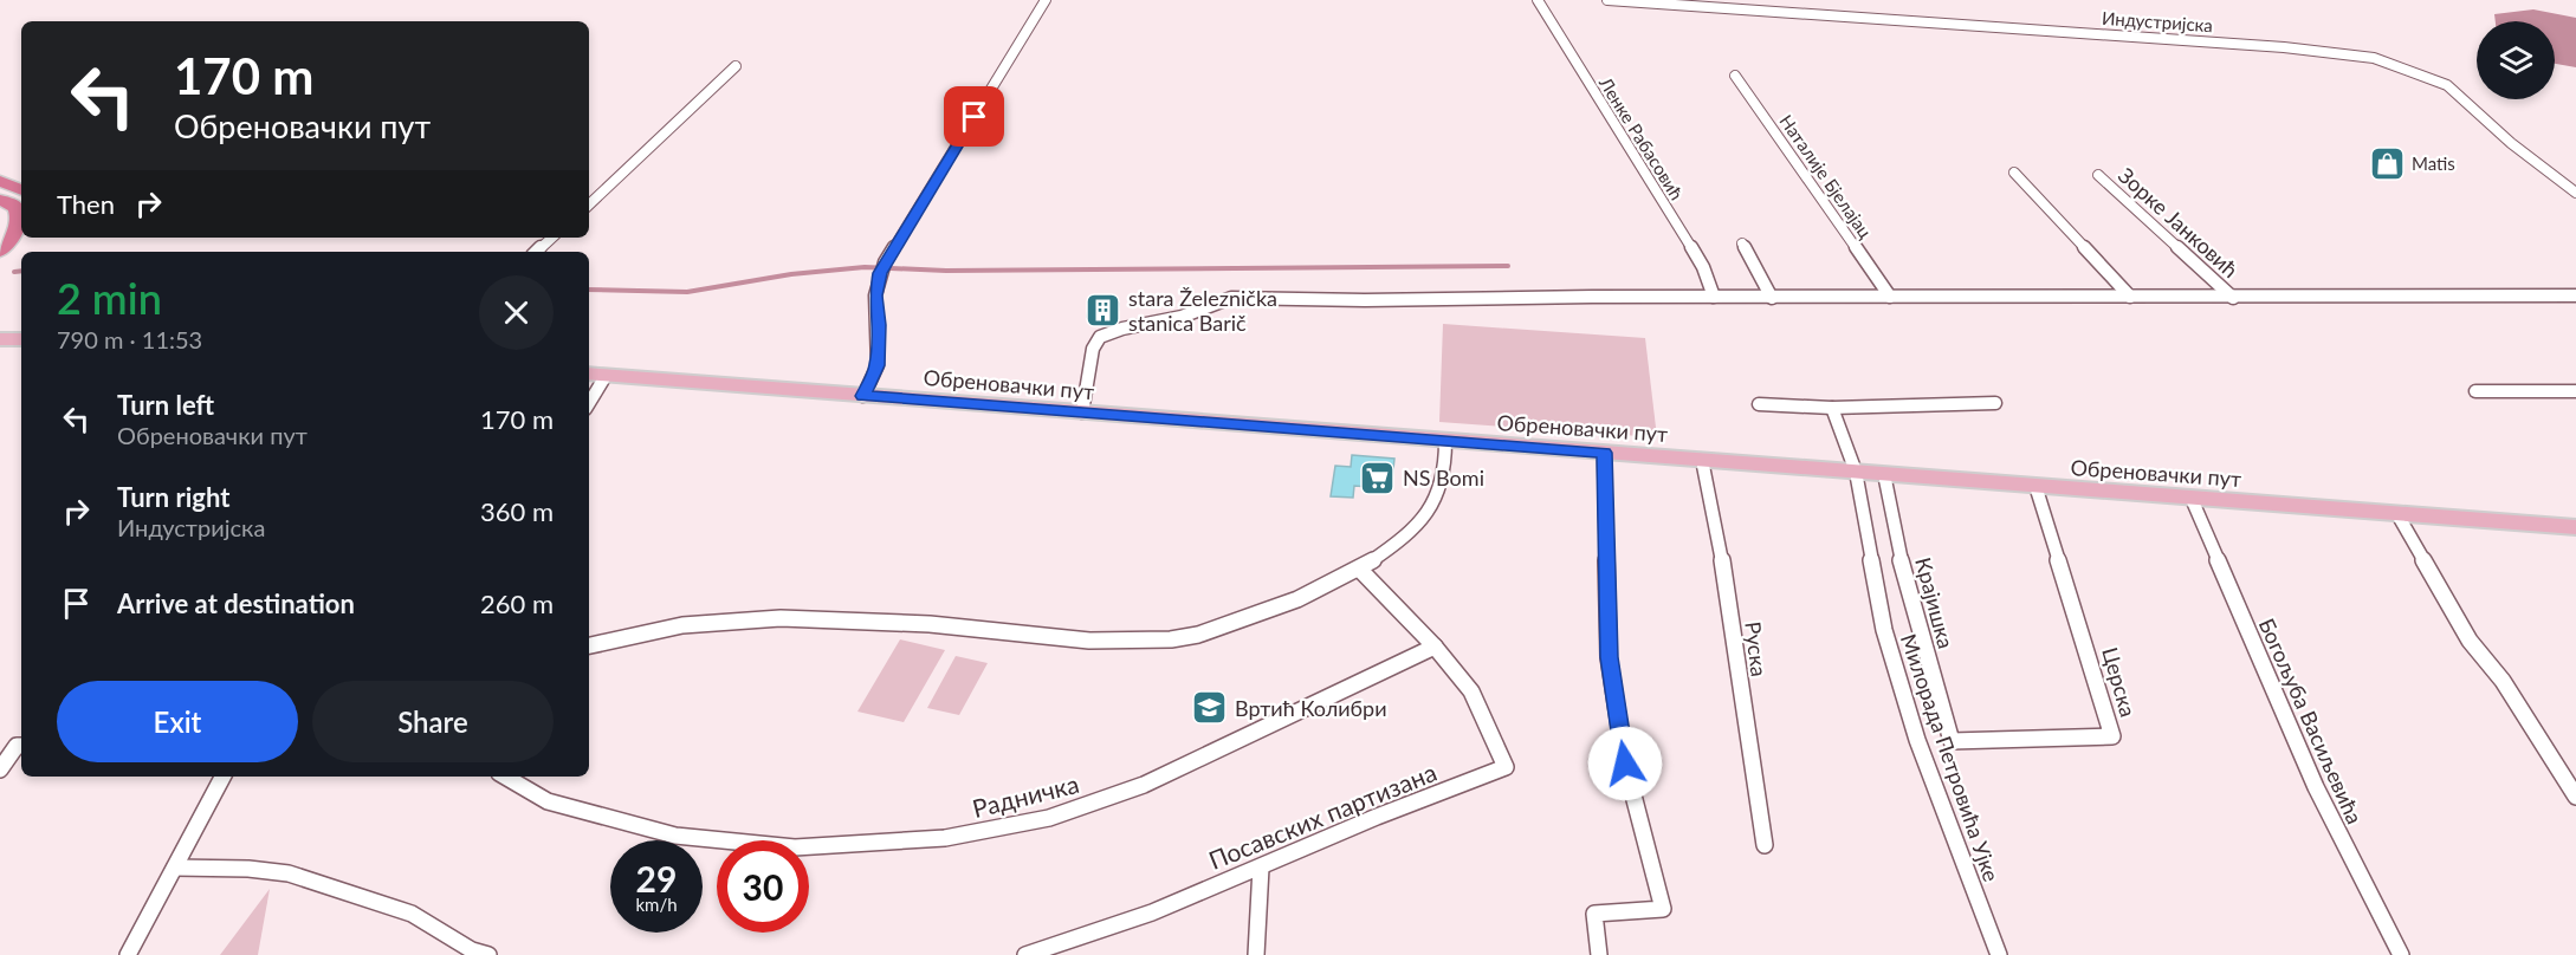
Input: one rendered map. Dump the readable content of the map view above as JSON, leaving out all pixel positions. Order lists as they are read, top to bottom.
{
  "streets": {
    "main road": ["Обреновачки пут"],
    "street": [
      "Индустријска",
      "Ленке Рабасовић",
      "Наталије Бјелајац",
      "Зорке Јанковић",
      "Крајишка",
      "Руска",
      "Церска",
      "Богољуба Васиљевића",
      "Милорада Петровића Ујке",
      "Радничка",
      "Посавских партизана"
    ]
  },
  "crossings": [
    ["Обреновачки пут", "Крајишка"],
    ["Обреновачки пут", "Руска"],
    ["Обреновачки пут", "Церска"],
    ["Обреновачки пут", "Богољуба Васиљевића"],
    ["Обреновачки пут", "Милорада Петровића Ујке"],
    ["Крајишка", "Церска"],
    ["Радничка", "Посавских партизана"]
  ],
  "places": {
    "shop": ["Matis"],
    "building": ["stara Železnička stanica Barič"],
    "supermarket": ["NS Bomi"],
    "school or university": ["Вртић Колибри"]
  },
  "page": {
    "turn": ["170 m", "Обреновачки пут"],
    "then": "Then",
    "heading": ["2 min", "790 m · 11:53"],
    "list": [
      {
        "name": "Turn left",
        "note": "Обреновачки пут",
        "value": "170 m"
      },
      {
        "name": "Turn right",
        "note": "Индустријска",
        "value": "360 m"
      },
      {
        "name": "Arrive at destination",
        "value": "260 m"
      }
    ],
    "buttons": ["Exit", "Share"],
    "speed": "29 km/h",
    "limit": "30"
  }
}
